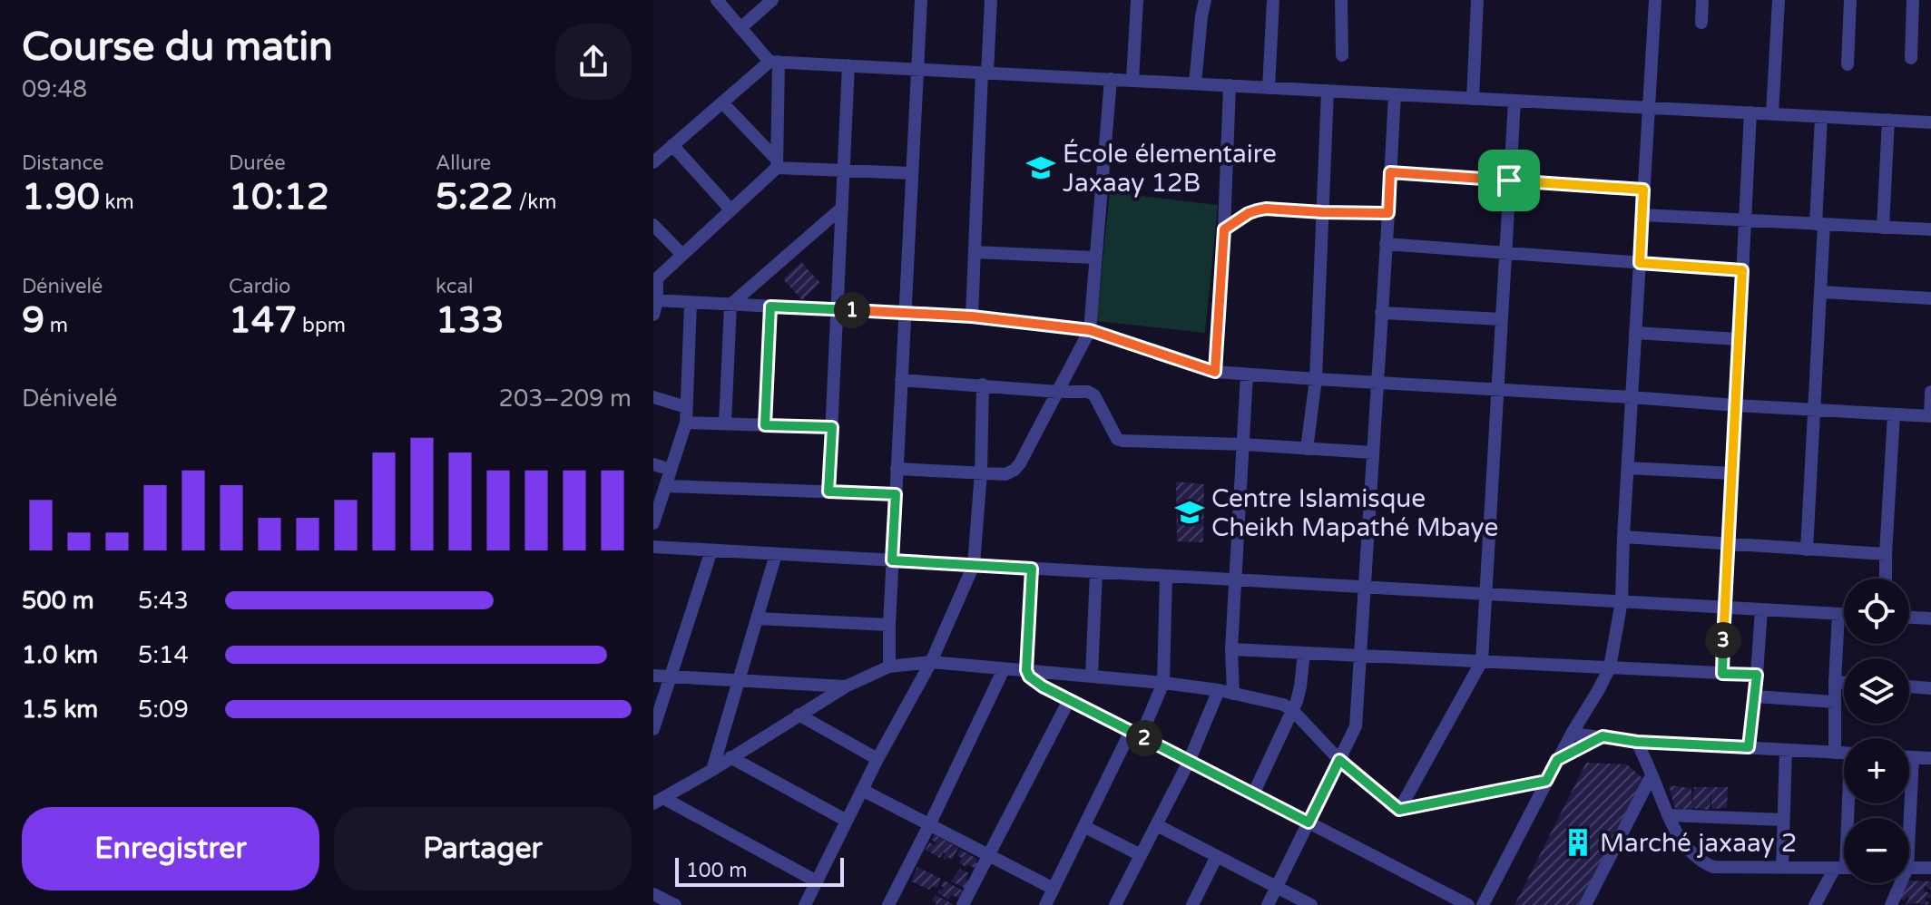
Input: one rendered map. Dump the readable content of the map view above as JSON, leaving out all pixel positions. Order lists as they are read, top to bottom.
{
  "places": {
    "school or university": ["École élementaire Jaxaay 12B", "Centre Islamisque Cheikh Mapathé Mbaye"],
    "building": ["Marché jaxaay 2"]
  },
  "scale_bar": "100 m",
  "page": {
    "heading": ["Course du matin", "09:48"],
    "stats": [
      ["Distance", "1.90 km"],
      ["Durée", "10:12"],
      ["Allure", "5:22 /km"],
      ["Dénivelé", "9 m"],
      ["Cardio", "147 bpm"],
      ["kcal", "133"]
    ],
    "pins": ["1", "3", "2"],
    "chart": ["Dénivelé", "203–209 m"],
    "list": [
      {
        "name": "500 m",
        "note": "5:43"
      },
      {
        "name": "1.0 km",
        "note": "5:14"
      },
      {
        "name": "1.5 km",
        "note": "5:09"
      }
    ],
    "map_buttons": ["+", "−"],
    "buttons": ["Enregistrer", "Partager"],
    "scale": "100 m"
  }
}
